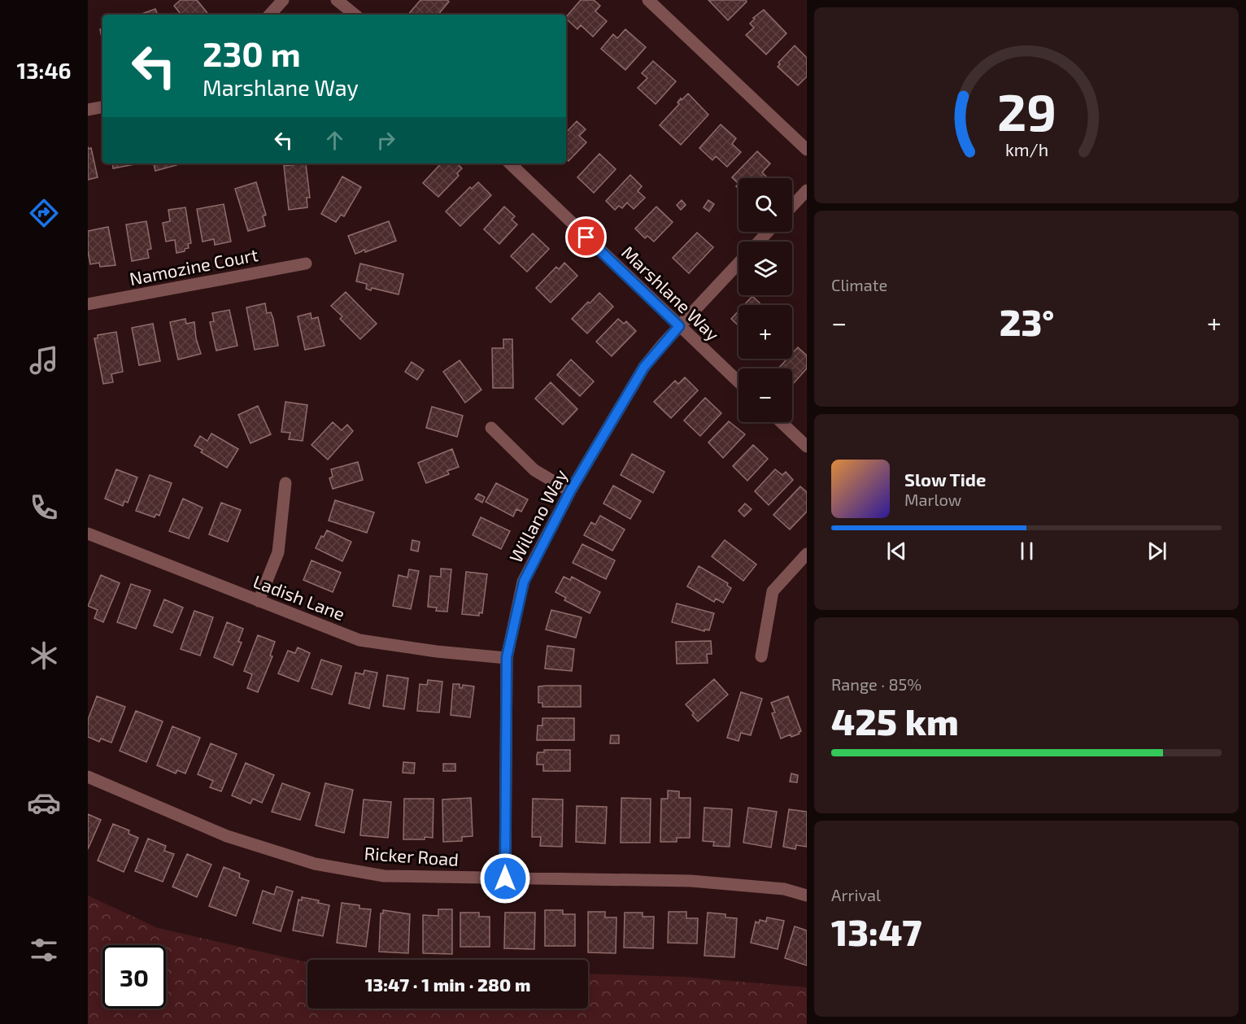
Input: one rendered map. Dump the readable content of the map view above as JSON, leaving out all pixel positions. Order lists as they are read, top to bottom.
{
  "streets": {
    "street": [
      "Namozine Court",
      "Marshlane Way",
      "Willano Way",
      "Ladish Lane",
      "Ricker Road"
    ]
  },
  "crossings": [
    ["Marshlane Way", "Willano Way"],
    ["Willano Way", "Ladish Lane"],
    ["Willano Way", "Ricker Road"]
  ],
  "page": {
    "tabs": "13:46",
    "turn": ["230 m", "Marshlane Way"],
    "map_buttons": ["+", "−"],
    "tile": [
      "Climate",
      ["Range · 85%", "425 km"],
      ["Arrival", "13:47"]
    ],
    "heat": ["−", "23°", "+"],
    "song": ["Slow Tide", "Marlow"],
    "limit": "30",
    "trip": "13:47 · 1 min · 280 m",
    "gauge": ["29", "km/h"]
  }
}
